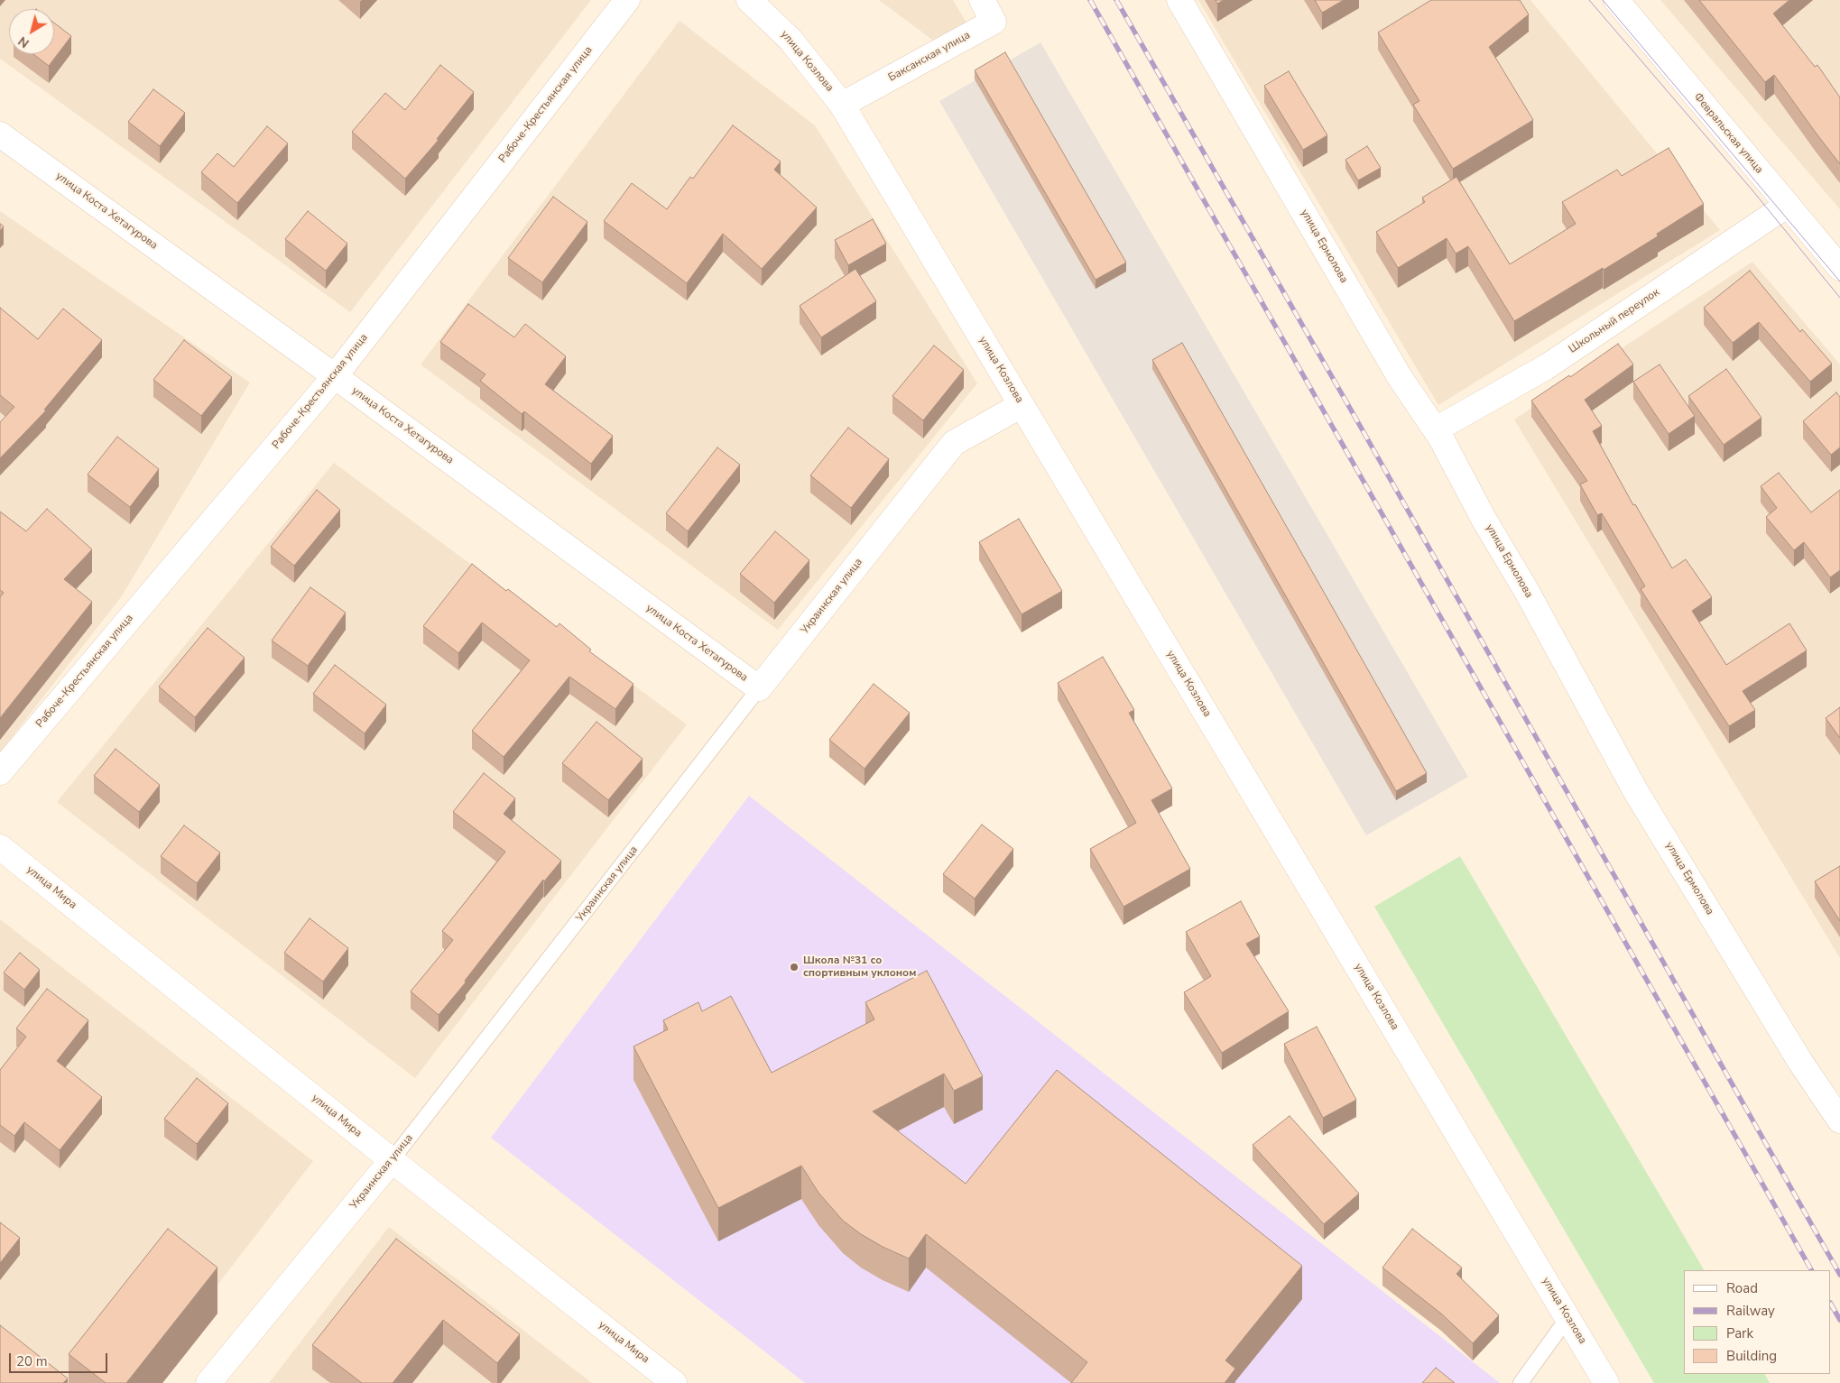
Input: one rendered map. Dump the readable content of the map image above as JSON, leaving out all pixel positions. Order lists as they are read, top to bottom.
{
  "streets": {
    "street": [
      "Баксанская улица",
      "улица Козлова",
      "Рабоче-Крестьянская улица",
      "Февральская улица",
      "улица Коста Хетагурова",
      "улица Ермолова",
      "Школьный переулок",
      "Украинская улица",
      "улица Мира"
    ]
  },
  "crossings": [
    ["Баксанская улица", "улица Козлова"],
    ["улица Козлова", "Украинская улица"],
    ["Рабоче-Крестьянская улица", "улица Коста Хетагурова"],
    ["Февральская улица", "Школьный переулок"],
    ["улица Коста Хетагурова", "Украинская улица"],
    ["улица Ермолова", "Школьный переулок"],
    ["Украинская улица", "улица Мира"]
  ],
  "places": ["Школа №31 со спортивным уклоном"],
  "legend": [
    "Road",
    "Railway",
    "Park",
    "Building"
  ],
  "scale_bar": "20 m",
  "north": "bottom left"
}
